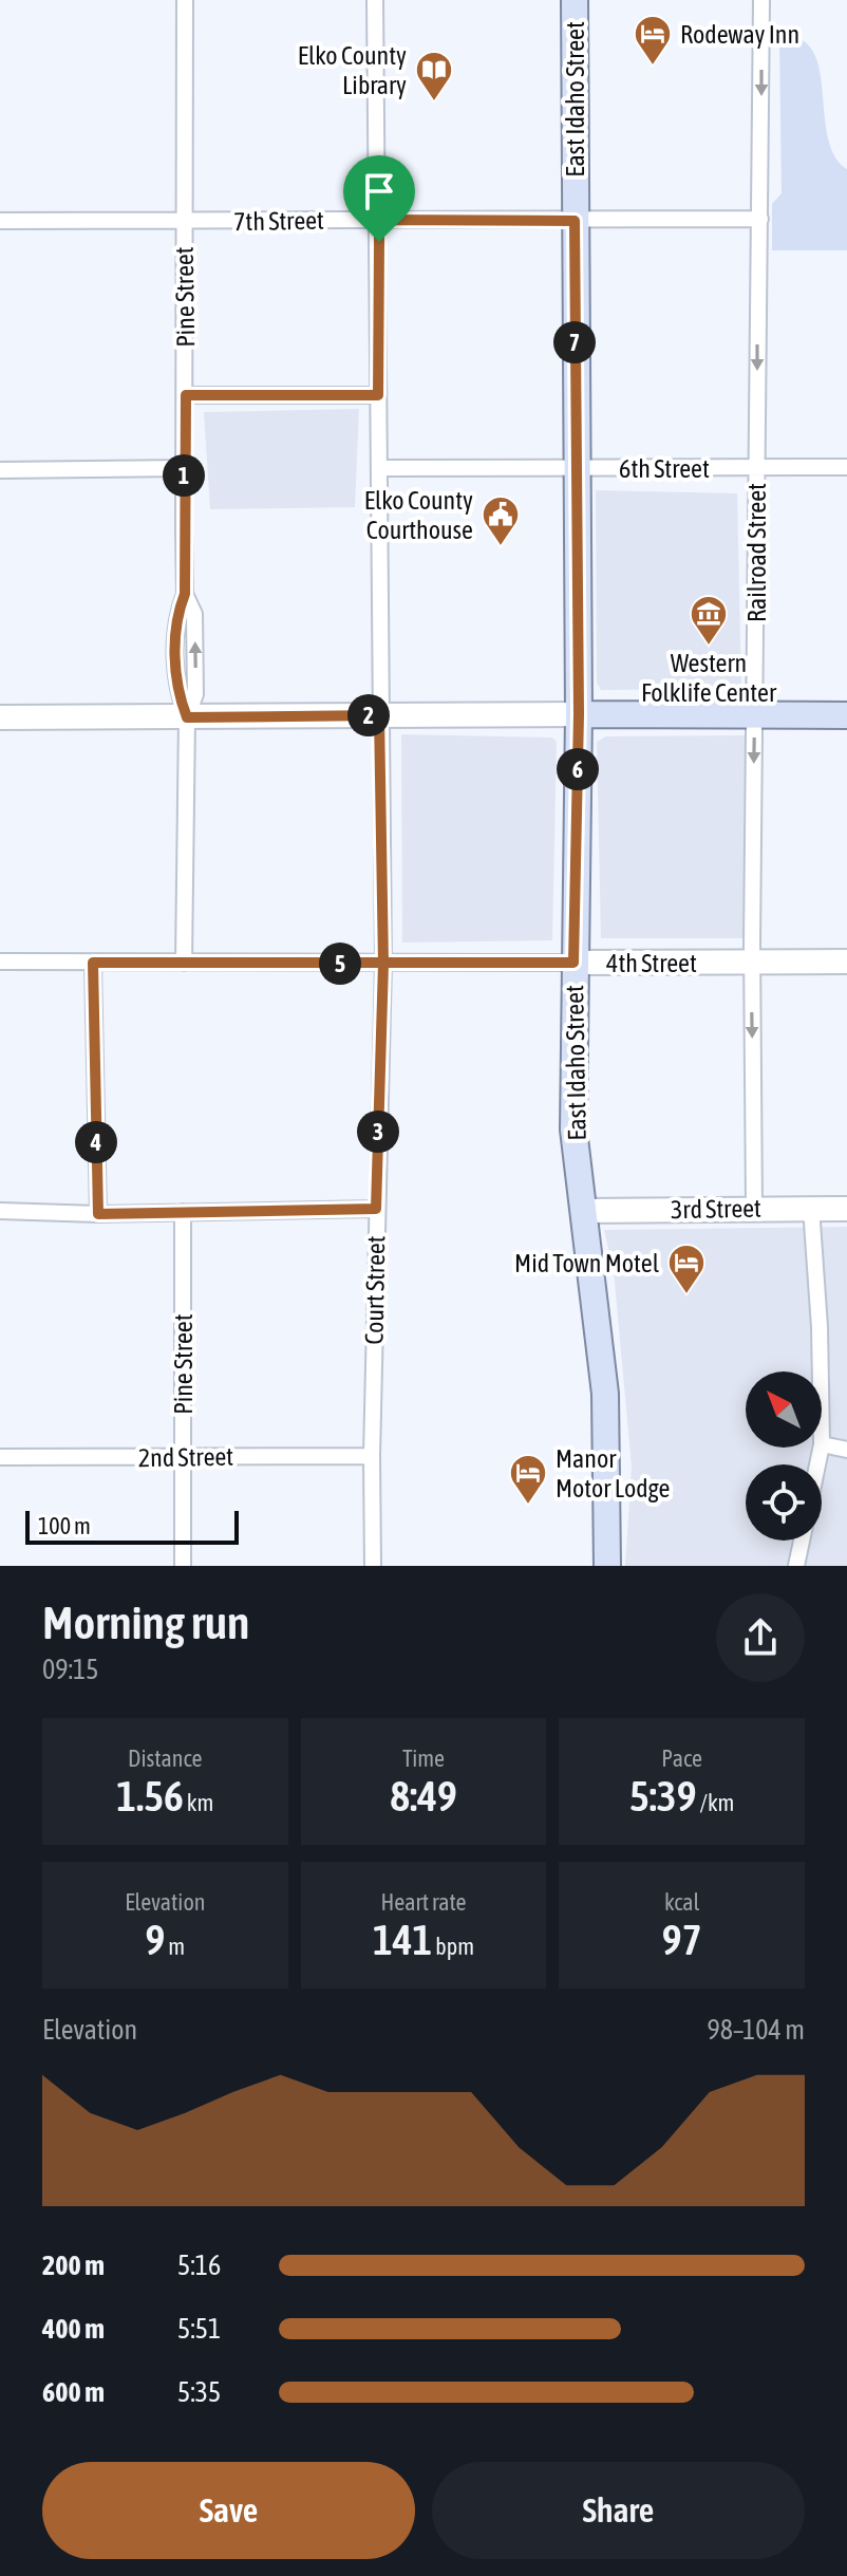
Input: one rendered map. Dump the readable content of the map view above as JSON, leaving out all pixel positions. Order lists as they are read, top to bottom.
{
  "streets": {
    "main road": ["East Idaho Street", "4th Street", "3rd Street"],
    "street": [
      "7th Street",
      "Pine Street",
      "6th Street",
      "Railroad Street",
      "Court Street",
      "2nd Street"
    ]
  },
  "crossings": [
    ["East Idaho Street", "7th Street"],
    ["East Idaho Street", "6th Street"],
    ["East Idaho Street", "4th Street"],
    ["East Idaho Street", "3rd Street"],
    ["7th Street", "Pine Street"],
    ["7th Street", "Railroad Street"],
    ["7th Street", "Court Street"],
    ["Pine Street", "4th Street"],
    ["Pine Street", "2nd Street"],
    ["6th Street", "Railroad Street"],
    ["6th Street", "Court Street"],
    ["Railroad Street", "4th Street"],
    ["Railroad Street", "3rd Street"],
    ["4th Street", "Court Street"],
    ["Court Street", "2nd Street"]
  ],
  "one_way": ["Railroad Street"],
  "places": {
    "hotel": ["Rodeway Inn", "Mid Town Motel", "Manor Motor Lodge"],
    "library": ["Elko County Library"],
    "public building": ["Elko County Courthouse"],
    "museum": ["Western Folklife Center"]
  },
  "scale_bar": "100 m",
  "north": "top left",
  "page": {
    "pins": [
      "7",
      "1",
      "2",
      "6",
      "5",
      "3",
      "4"
    ],
    "scale": "100 m",
    "heading": ["Morning run", "09:15"],
    "stats": [
      ["Distance", "1.56 km"],
      ["Time", "8:49"],
      ["Pace", "5:39 /km"],
      ["Elevation", "9 m"],
      ["Heart rate", "141 bpm"],
      ["kcal", "97"]
    ],
    "chart": ["Elevation", "98–104 m"],
    "list": [
      {
        "name": "200 m",
        "note": "5:16"
      },
      {
        "name": "400 m",
        "note": "5:51"
      },
      {
        "name": "600 m",
        "note": "5:35"
      }
    ],
    "buttons": ["Save", "Share"]
  }
}
